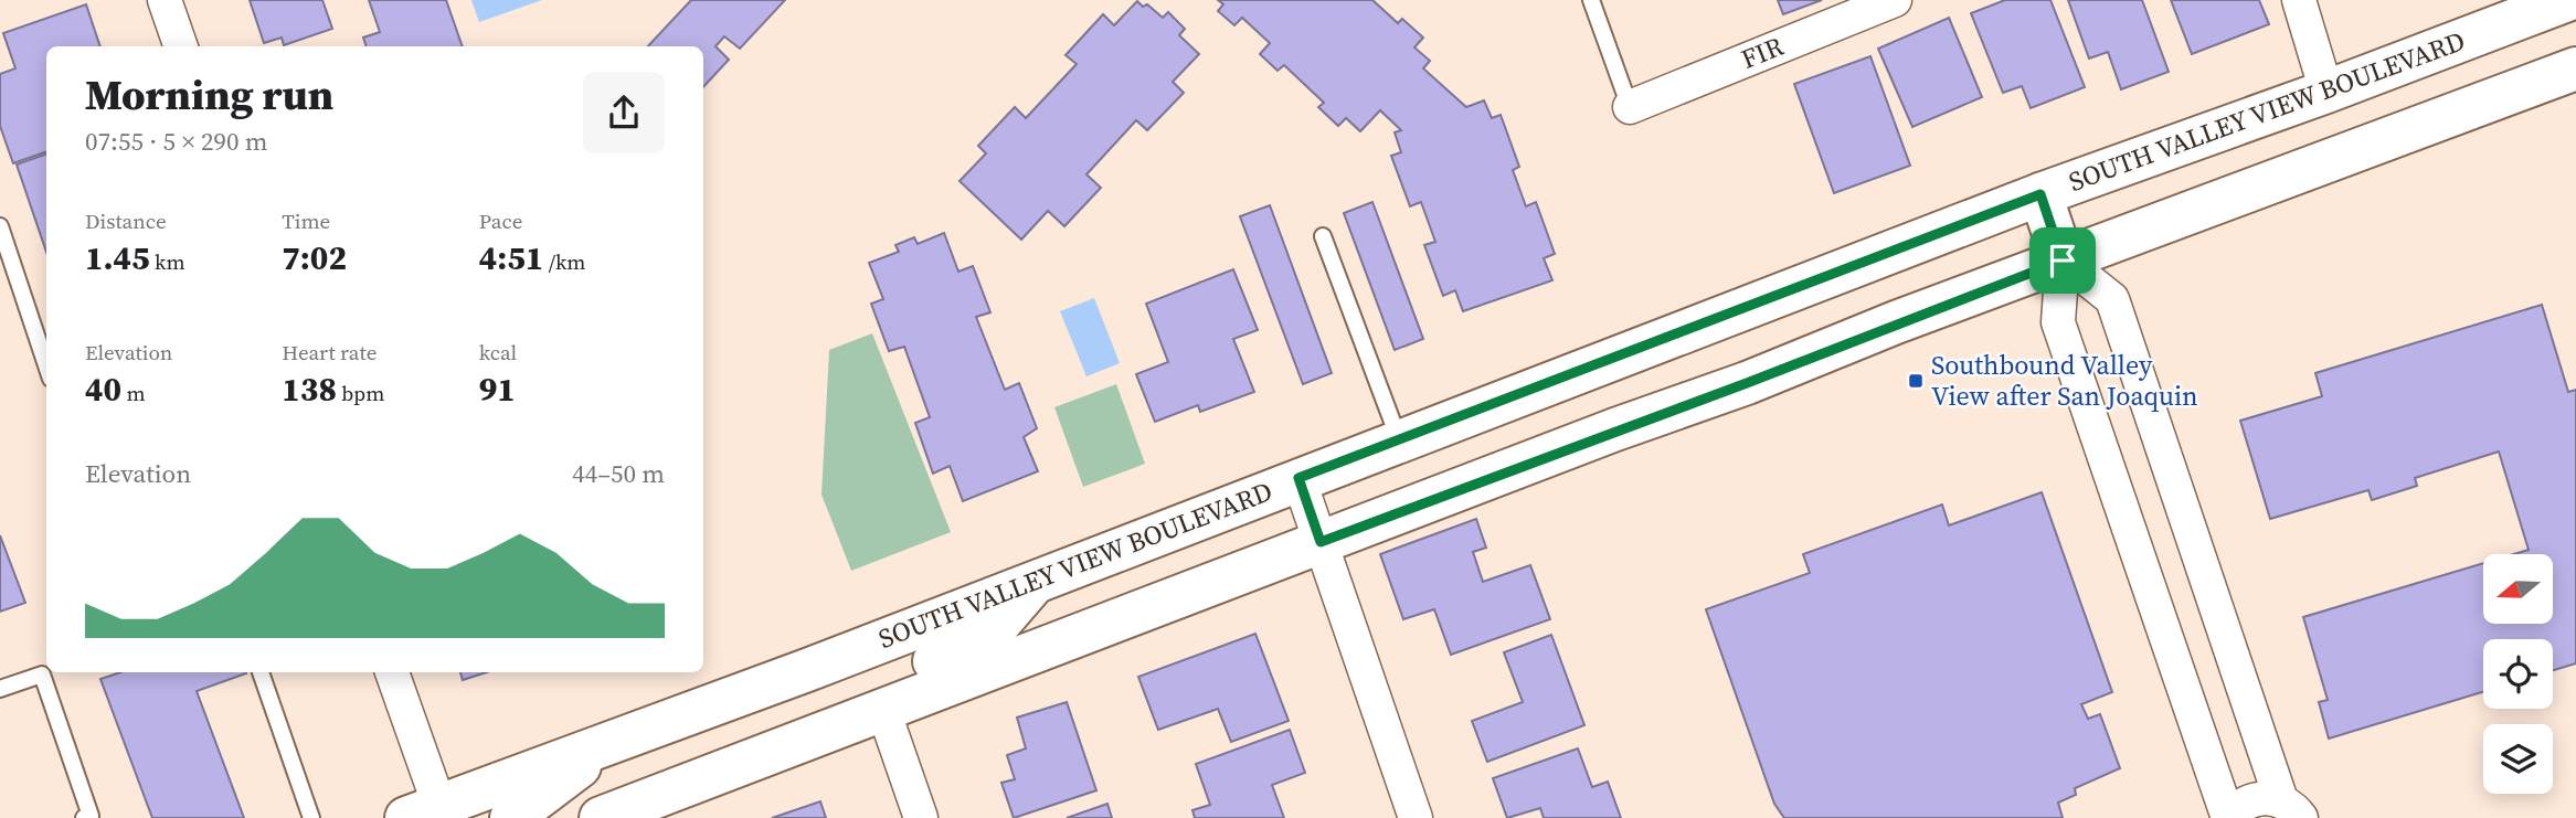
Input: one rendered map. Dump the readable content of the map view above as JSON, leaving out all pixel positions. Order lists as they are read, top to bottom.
{
  "streets": {
    "main road": ["SOUTH VALLEY VIEW BOULEVARD"],
    "street": ["FIR"]
  },
  "places": {
    "transit": ["Southbound Valley View after San Joaquin"]
  },
  "north": "left",
  "page": {
    "heading": ["Morning run", "07:55 · 5 × 290 m"],
    "stats": [
      ["Distance", "1.45 km"],
      ["Time", "7:02"],
      ["Pace", "4:51 /km"],
      ["Elevation", "40 m"],
      ["Heart rate", "138 bpm"],
      ["kcal", "91"]
    ],
    "chart": ["Elevation", "44–50 m"]
  }
}
